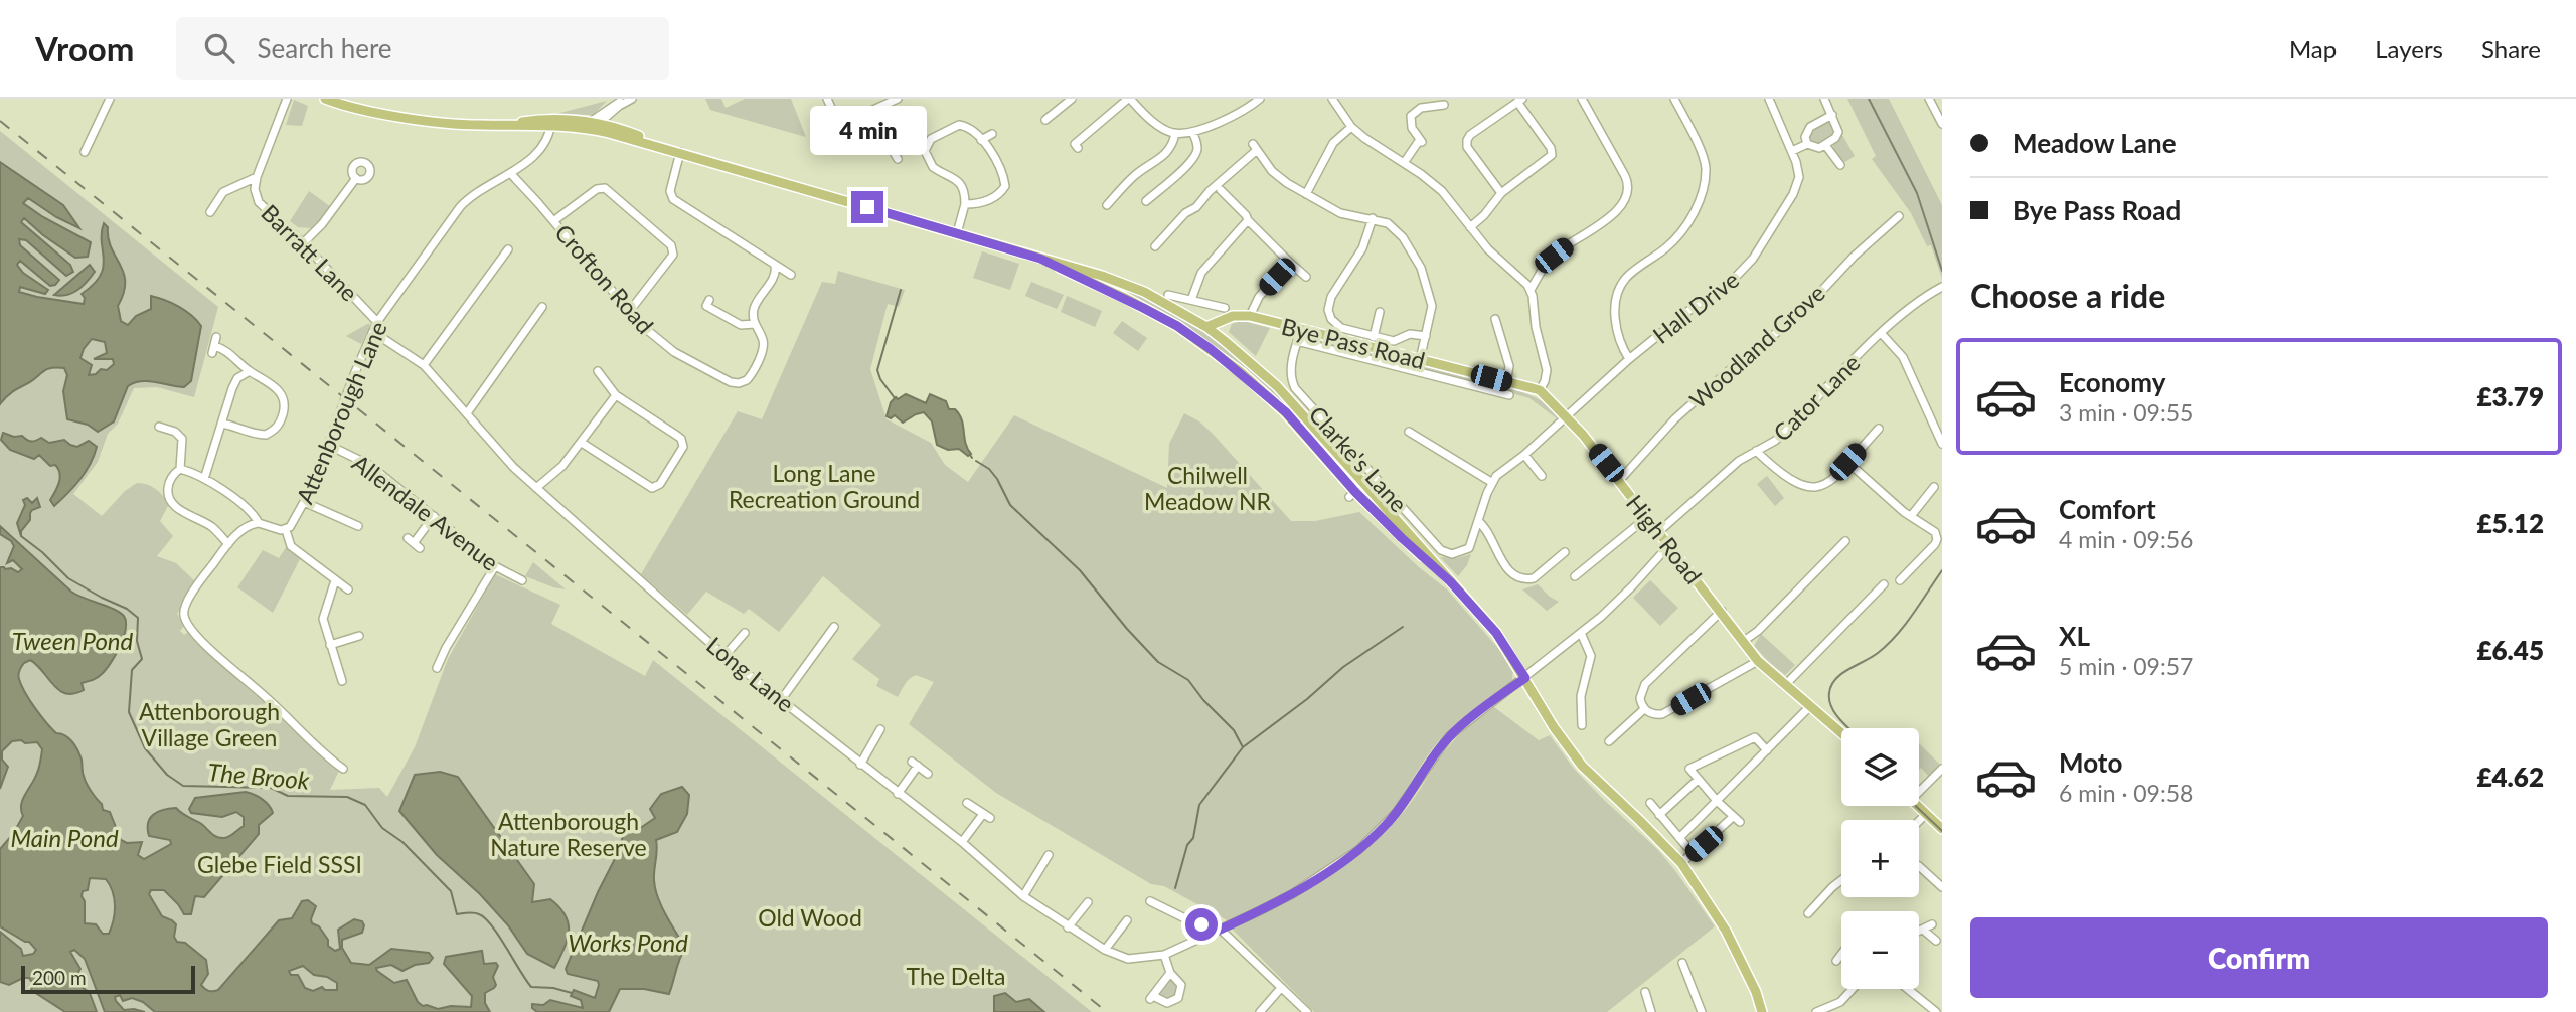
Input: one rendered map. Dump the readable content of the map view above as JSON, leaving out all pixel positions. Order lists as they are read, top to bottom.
{
  "streets": {
    "main road": ["Bye Pass Road", "High Road"],
    "street": [
      "Barratt Lane",
      "Crofton Road",
      "Hall Drive",
      "Woodland Grove",
      "Cator Lane",
      "Attenborough Lane",
      "Clarke's Lane",
      "Allendale Avenue",
      "Long Lane"
    ]
  },
  "crossings": [
    ["Barratt Lane", "Attenborough Lane"],
    ["Crofton Road", "Attenborough Lane"],
    ["Hall Drive", "High Road"],
    ["Bye Pass Road", "Clarke's Lane"],
    ["Bye Pass Road", "High Road"],
    ["Woodland Grove", "High Road"],
    ["Cator Lane", "High Road"],
    ["Attenborough Lane", "Allendale Avenue"],
    ["Attenborough Lane", "Long Lane"],
    ["High Road", "Long Lane"]
  ],
  "water": [
    "Tween Pond",
    "The Brook",
    "Main Pond",
    "Works Pond"
  ],
  "parks": [
    "Long Lane Recreation Ground",
    "Chilwell Meadow NR",
    "Attenborough Village Green",
    "Attenborough Nature Reserve",
    "Glebe Field SSSI",
    "Old Wood",
    "The Delta"
  ],
  "scale_bar": "200 m",
  "page": {
    "header": "Vroom",
    "search": "Search here",
    "nav": ["Map", "Layers", "Share"],
    "banner": ["Meadow Lane", "Bye Pass Road"],
    "bubble": "4 min",
    "heading": "Choose a ride",
    "list": [
      {
        "name": "Economy",
        "note": "3 min · 09:55",
        "value": "£3.79"
      },
      {
        "name": "Comfort",
        "note": "4 min · 09:56",
        "value": "£5.12"
      },
      {
        "name": "XL",
        "note": "5 min · 09:57",
        "value": "£6.45"
      },
      {
        "name": "Moto",
        "note": "6 min · 09:58",
        "value": "£4.62"
      }
    ],
    "map_buttons": ["+", "−"],
    "buttons": "Confirm",
    "scale": "200 m"
  }
}
